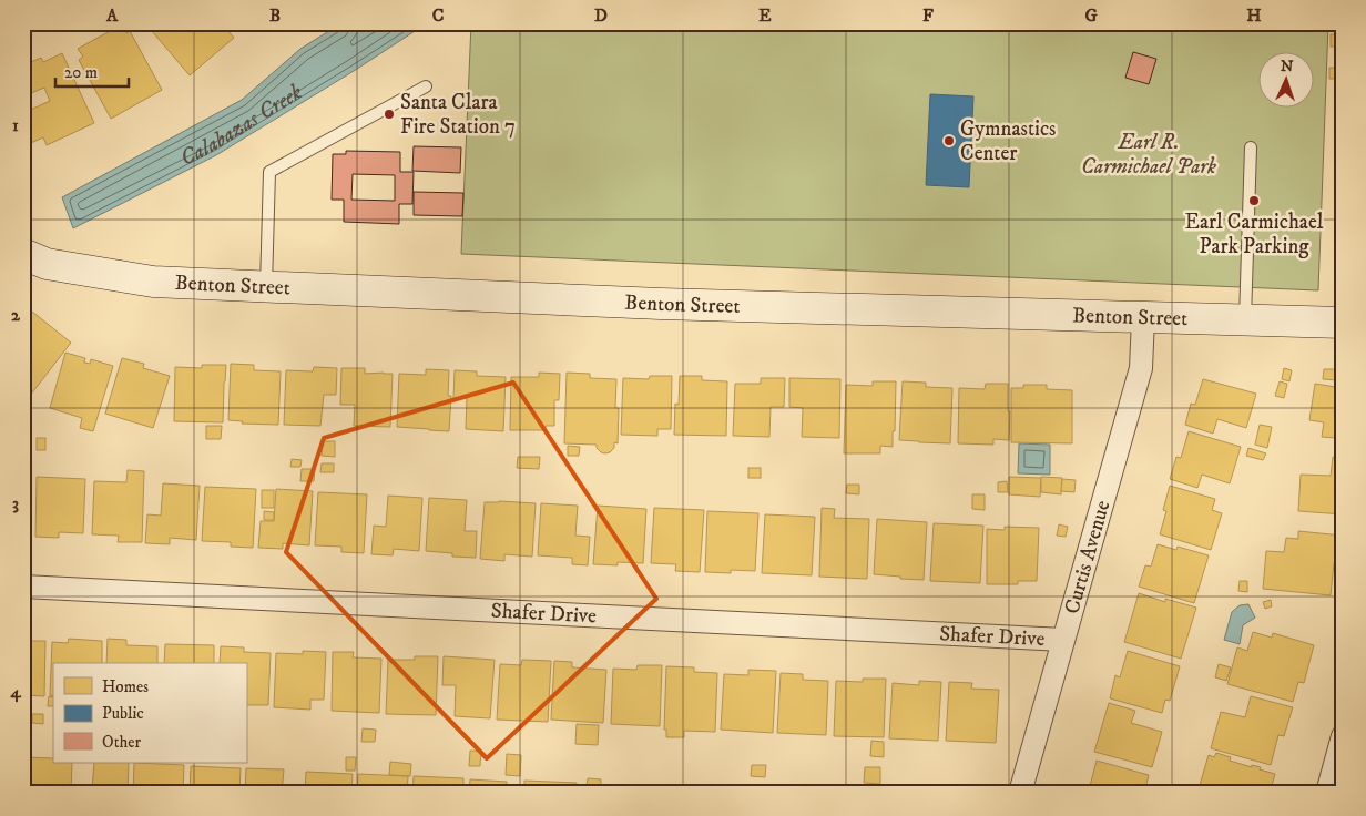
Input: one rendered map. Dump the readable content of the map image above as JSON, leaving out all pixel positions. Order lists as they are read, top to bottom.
{
  "streets": {
    "main road": ["Benton Street"],
    "street": ["Curtis Avenue", "Shafer Drive"]
  },
  "crossings": [
    ["Benton Street", "Curtis Avenue"],
    ["Curtis Avenue", "Shafer Drive"]
  ],
  "water": ["Calabazas Creek"],
  "parks": ["Earl R. Carmichael Park"],
  "places": ["Santa Clara Fire Station 7", "Gymnastics Center", "Earl Carmichael Park Parking"],
  "legend": ["Homes", "Public", "Other"],
  "scale_bar": "20 m",
  "north": "top",
  "grid": {
    "columns": [
      "A",
      "B",
      "C",
      "D",
      "E",
      "F",
      "G",
      "H"
    ],
    "rows": [
      "1",
      "2",
      "3",
      "4"
    ]
  }
}
